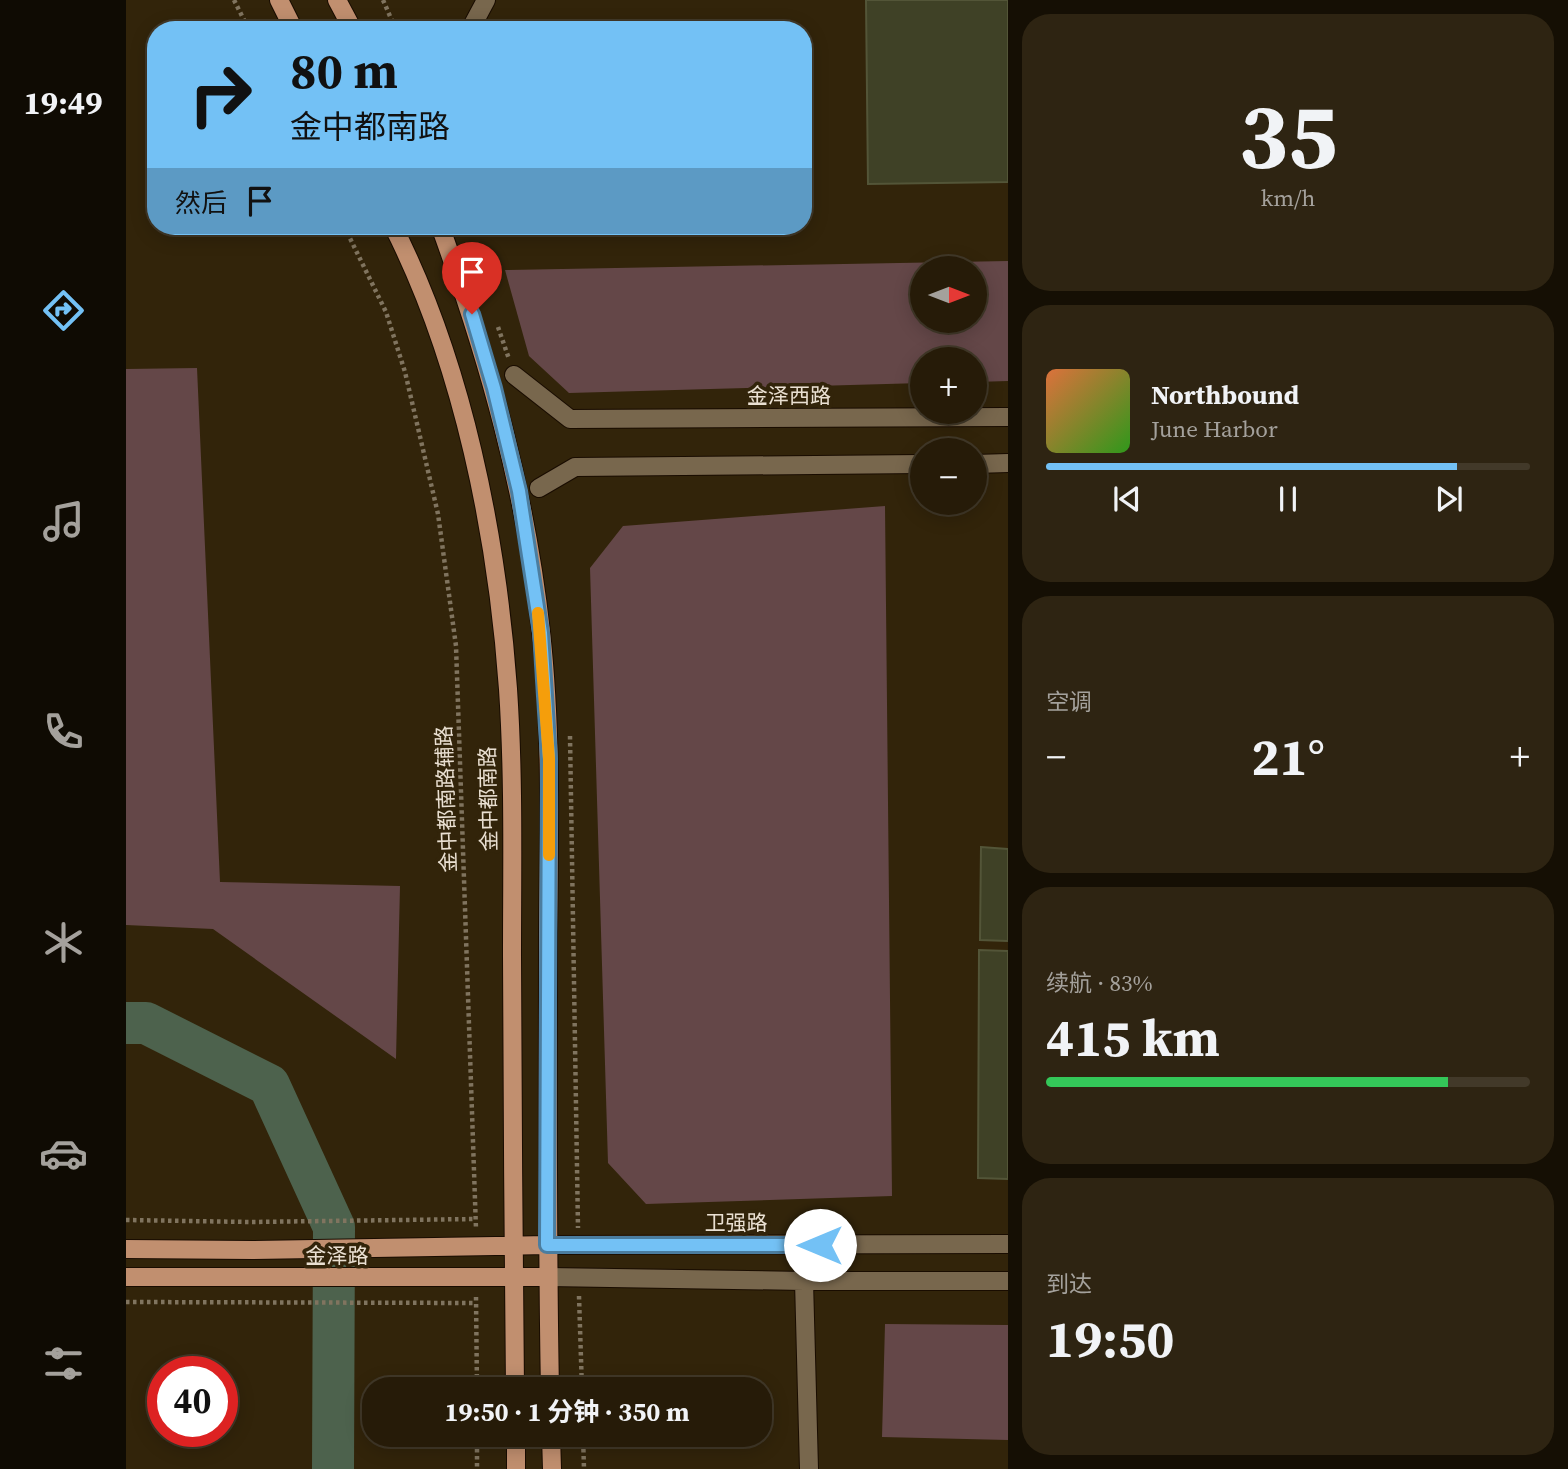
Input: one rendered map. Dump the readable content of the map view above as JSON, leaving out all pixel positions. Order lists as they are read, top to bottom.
{
  "streets": {
    "main road": ["金中都南路", "金泽路"],
    "street": ["金泽西路", "卫强路"],
    "path": ["金中都南路辅路"]
  },
  "crossings": [
    ["金中都南路辅路", "金泽路"],
    ["金中都南路", "金泽路"],
    ["卫强路", "金泽路"]
  ],
  "north": "right",
  "page": {
    "tabs": "19:49",
    "tile": [
      ["35", "km/h"],
      "空调",
      ["续航 · 83%", "415 km"],
      ["到达", "19:50"]
    ],
    "turn": ["80 m", "金中都南路"],
    "then": "然后",
    "map_buttons": ["+", "−"],
    "song": ["Northbound", "June Harbor"],
    "heat": ["−", "21°", "+"],
    "limit": "40",
    "trip": "19:50 · 1 分钟 · 350 m"
  }
}
